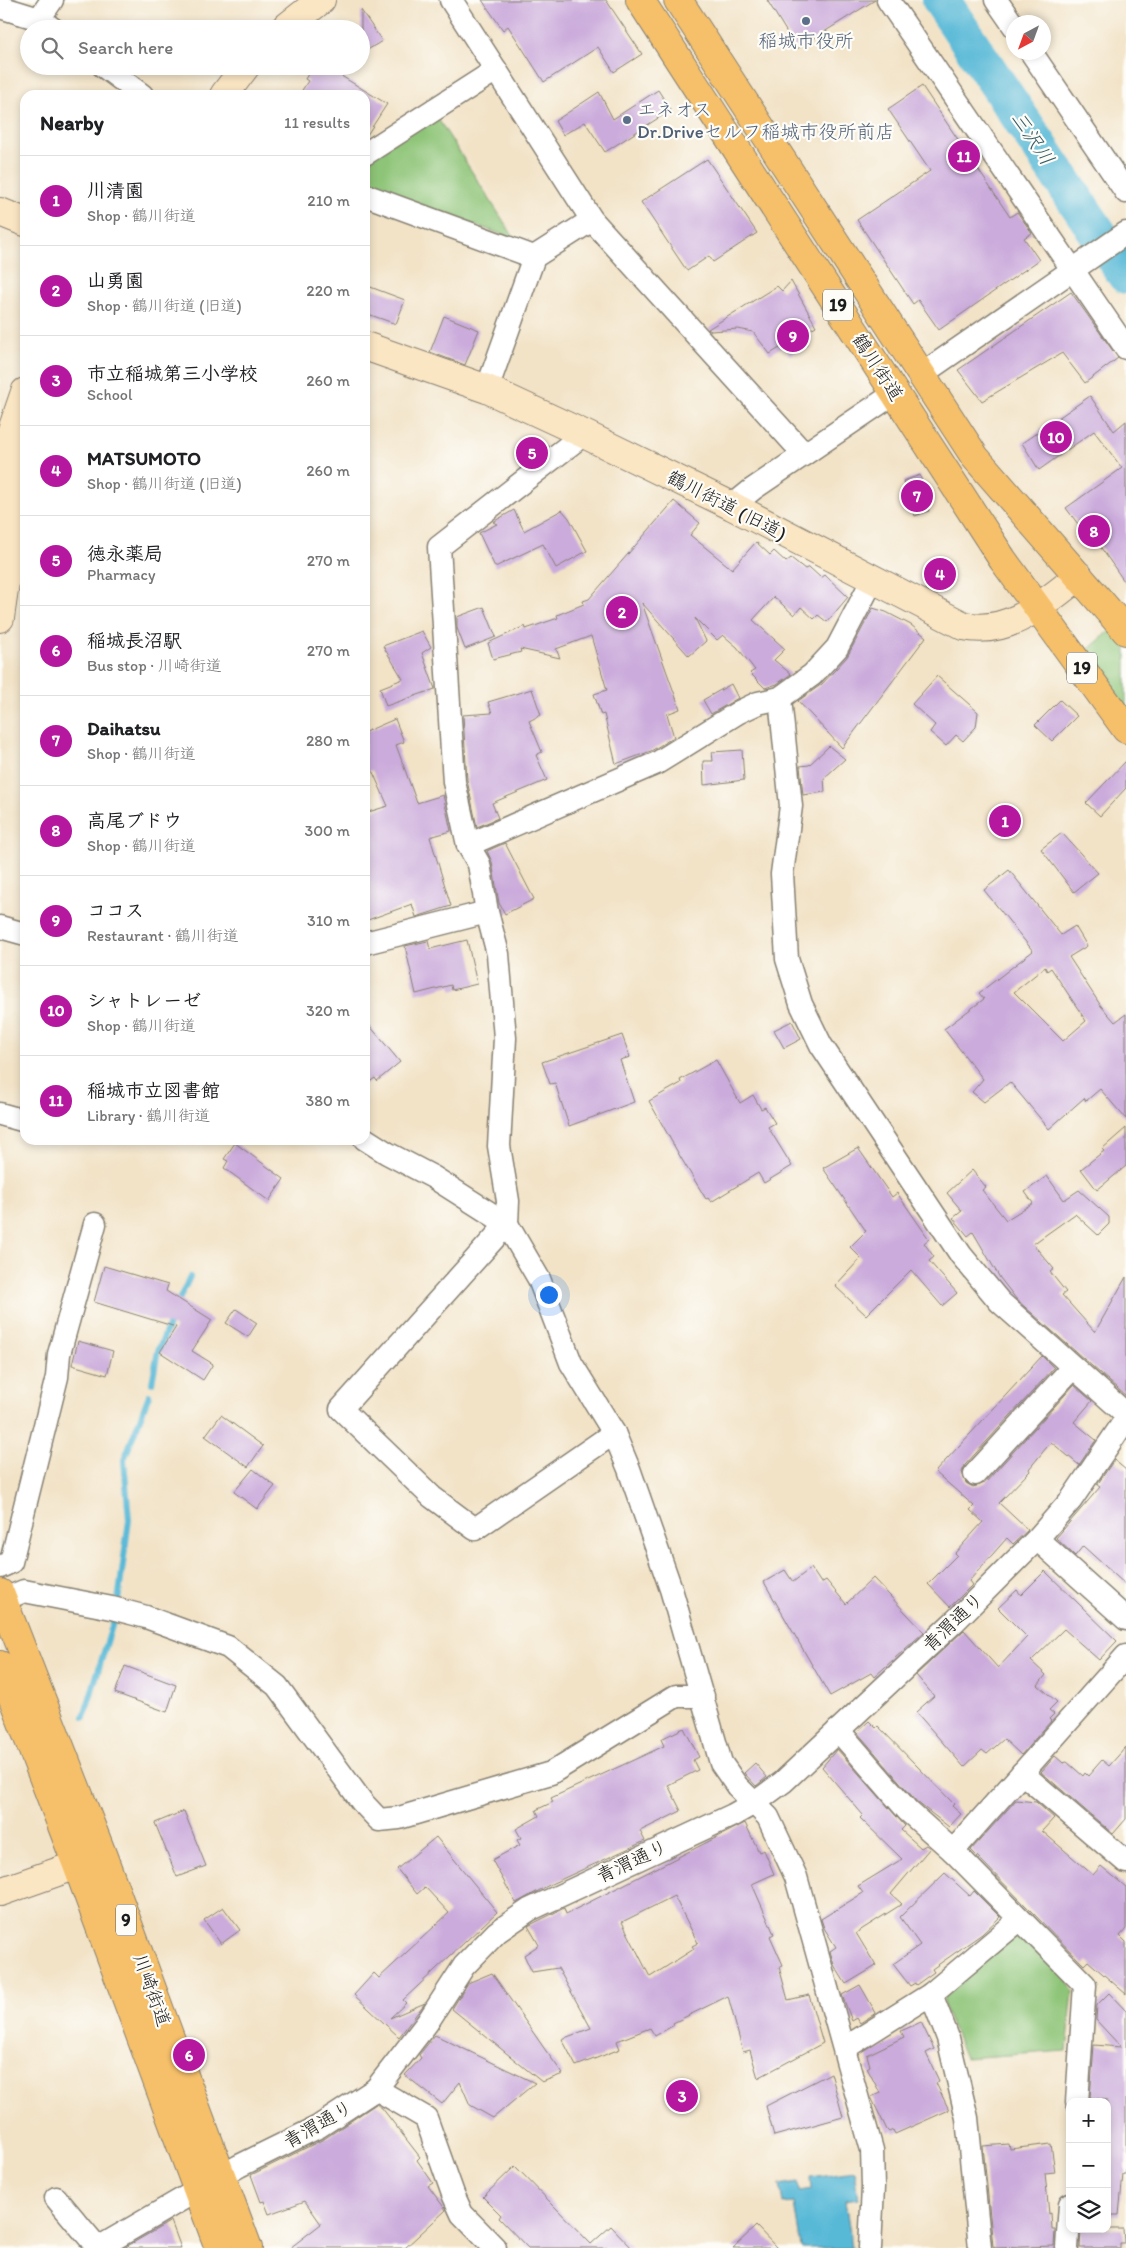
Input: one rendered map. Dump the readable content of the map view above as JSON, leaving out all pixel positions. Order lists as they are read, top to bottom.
{
  "streets": {
    "main road": [
      "19",
      "鶴川街道",
      "9",
      "川崎街道"
    ],
    "street": ["鶴川街道 (旧道)", "青渭通り"]
  },
  "crossings": [
    ["鶴川街道", "鶴川街道 (旧道)"],
    ["青渭通り", "川崎街道"]
  ],
  "water": ["三沢川"],
  "places": ["稲城市役所", "エネオス Dr.Driveセルフ稲城市役所前店"],
  "north": "bottom left",
  "page": {
    "search": "Search here",
    "heading": ["Nearby", "11 results"],
    "pins": [
      "11",
      "9",
      "10",
      "5",
      "7",
      "8",
      "4",
      "2",
      "1",
      "6",
      "3"
    ],
    "list": [
      {
        "mark": "1",
        "name": "川清園",
        "note": "Shop · 鶴川街道",
        "value": "210 m"
      },
      {
        "mark": "2",
        "name": "山勇園",
        "note": "Shop · 鶴川街道 (旧道)",
        "value": "220 m"
      },
      {
        "mark": "3",
        "name": "市立稲城第三小学校",
        "note": "School",
        "value": "260 m"
      },
      {
        "mark": "4",
        "name": "MATSUMOTO",
        "note": "Shop · 鶴川街道 (旧道)",
        "value": "260 m"
      },
      {
        "mark": "5",
        "name": "徳永薬局",
        "note": "Pharmacy",
        "value": "270 m"
      },
      {
        "mark": "6",
        "name": "稲城長沼駅",
        "note": "Bus stop · 川崎街道",
        "value": "270 m"
      },
      {
        "mark": "7",
        "name": "Daihatsu",
        "note": "Shop · 鶴川街道",
        "value": "280 m"
      },
      {
        "mark": "8",
        "name": "高尾ブドウ",
        "note": "Shop · 鶴川街道",
        "value": "300 m"
      },
      {
        "mark": "9",
        "name": "ココス",
        "note": "Restaurant · 鶴川街道",
        "value": "310 m"
      },
      {
        "mark": "10",
        "name": "シャトレーゼ",
        "note": "Shop · 鶴川街道",
        "value": "320 m"
      },
      {
        "mark": "11",
        "name": "稲城市立図書館",
        "note": "Library · 鶴川街道",
        "value": "380 m"
      }
    ],
    "map_buttons": ["+", "−"]
  }
}
